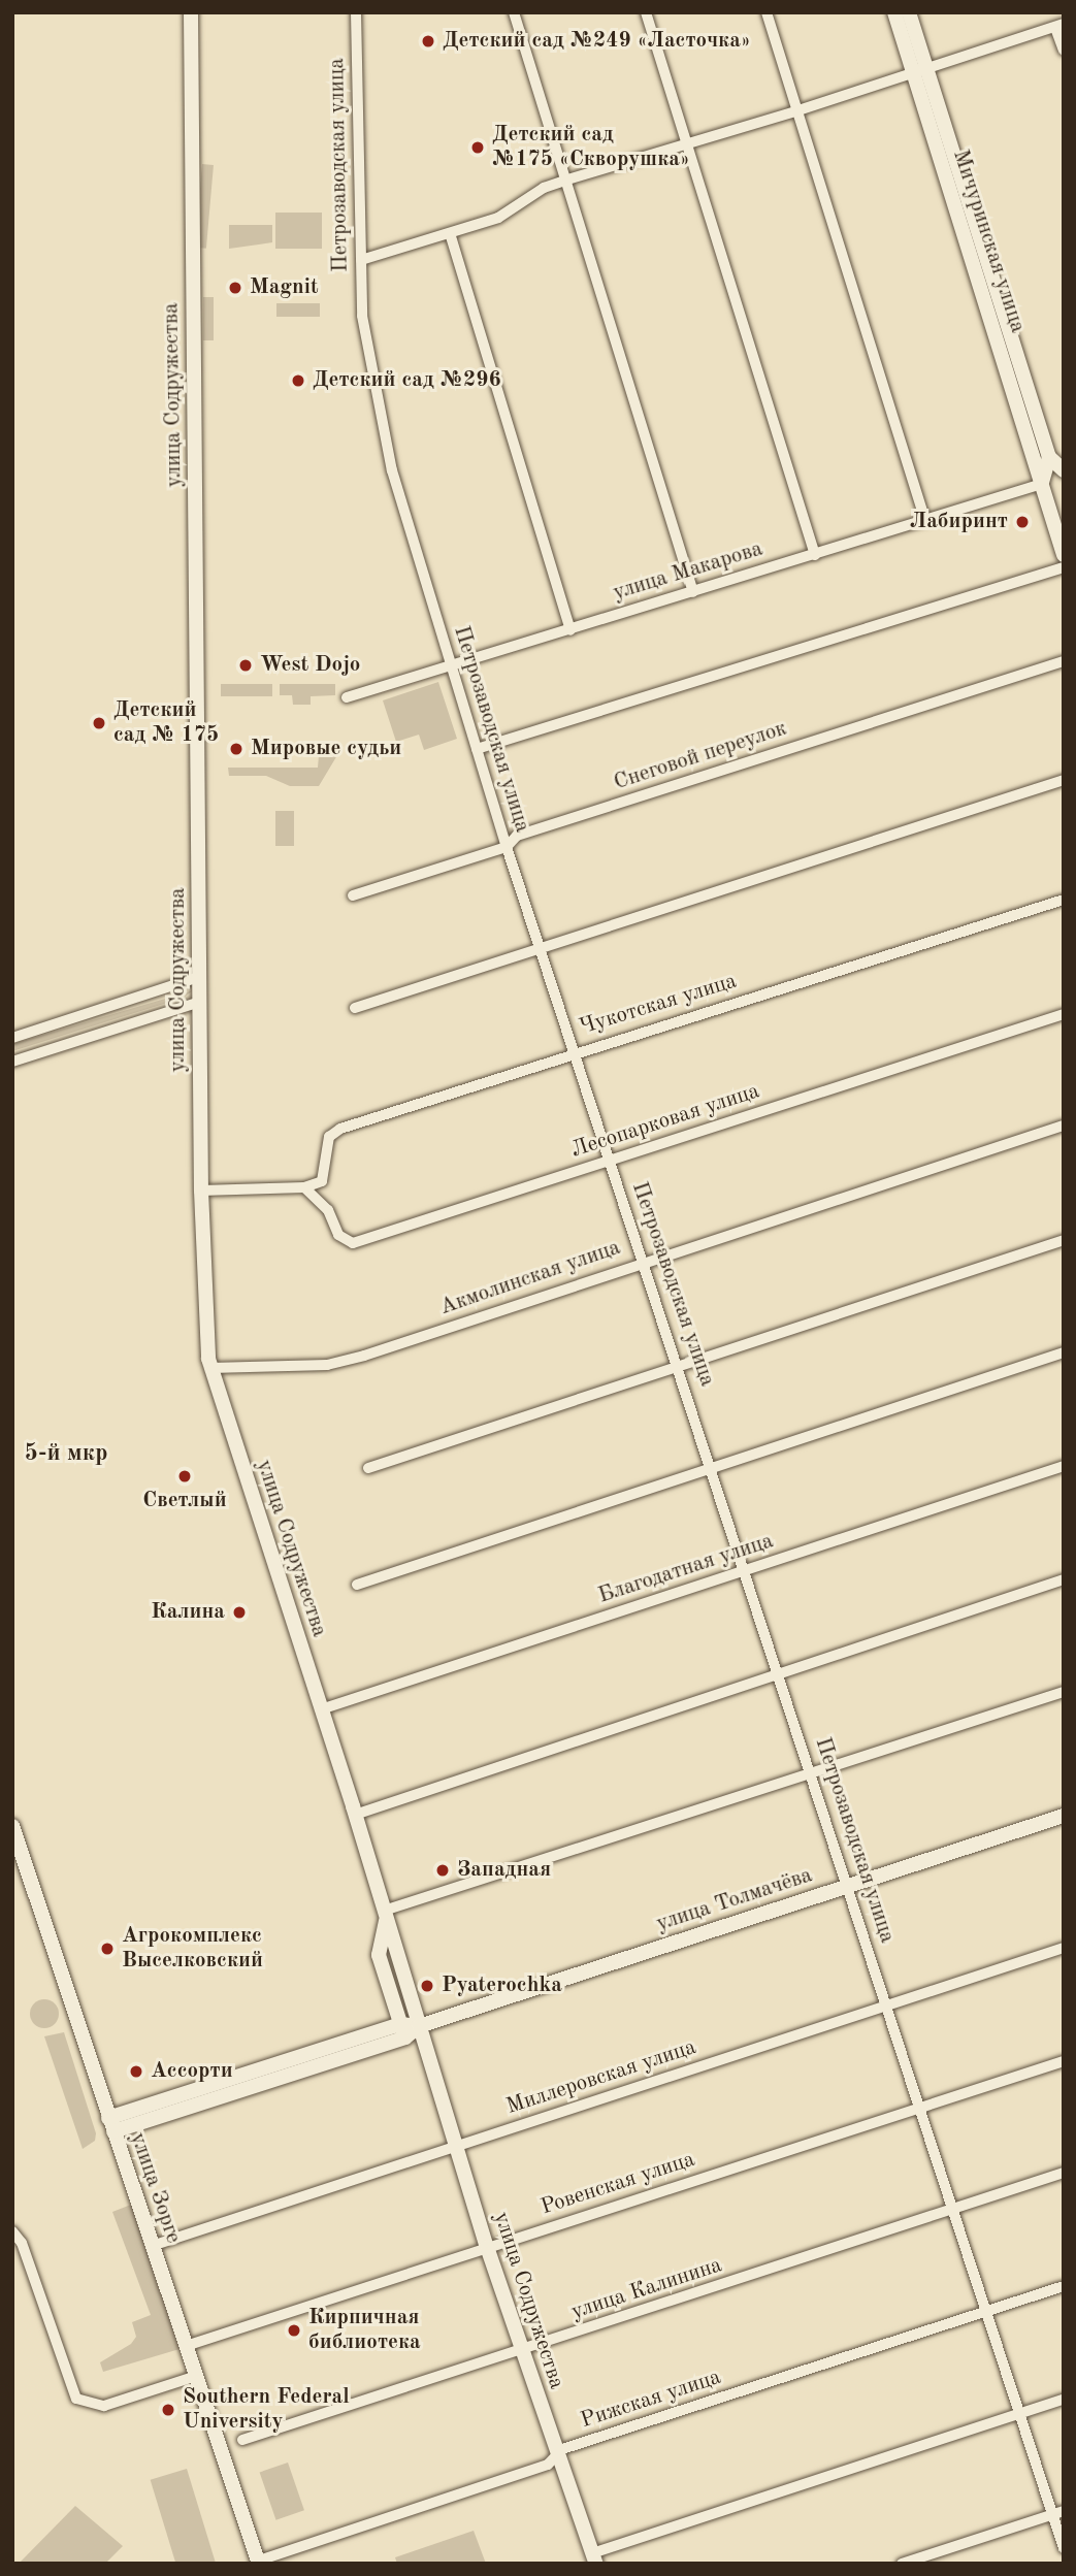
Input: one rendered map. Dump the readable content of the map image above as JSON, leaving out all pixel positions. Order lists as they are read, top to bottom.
{
  "streets": {
    "street": [
      "Петрозаводская улица",
      "Мичуринская улица",
      "улица Содружества",
      "улица Макарова",
      "Снеговой переулок",
      "Чукотская улица",
      "Лесопарковая улица",
      "Акмолинская улица",
      "Благодатная улица",
      "улица Толмачёва",
      "Миллеровская улица",
      "Ровенская улица",
      "улица Зорге",
      "улица Калинина",
      "Рижская улица"
    ]
  },
  "crossings": [
    ["Петрозаводская улица", "улица Макарова"],
    ["Петрозаводская улица", "Снеговой переулок"],
    ["Петрозаводская улица", "Чукотская улица"],
    ["Петрозаводская улица", "Лесопарковая улица"],
    ["Петрозаводская улица", "Акмолинская улица"],
    ["Петрозаводская улица", "Благодатная улица"],
    ["Петрозаводская улица", "улица Толмачёва"],
    ["Петрозаводская улица", "Миллеровская улица"],
    ["Петрозаводская улица", "Ровенская улица"],
    ["Петрозаводская улица", "улица Калинина"],
    ["Петрозаводская улица", "Рижская улица"],
    ["Мичуринская улица", "улица Макарова"],
    ["улица Содружества", "Акмолинская улица"],
    ["улица Содружества", "Благодатная улица"],
    ["улица Содружества", "улица Толмачёва"],
    ["улица Содружества", "Миллеровская улица"],
    ["улица Содружества", "Ровенская улица"],
    ["улица Содружества", "улица Калинина"],
    ["улица Содружества", "Рижская улица"],
    ["Чукотская улица", "Лесопарковая улица"],
    ["улица Толмачёва", "улица Зорге"],
    ["Миллеровская улица", "улица Зорге"],
    ["Ровенская улица", "улица Зорге"],
    ["улица Зорге", "Рижская улица"]
  ],
  "districts": ["5-й мкр"],
  "places": [
    "Детский сад №249 «Ласточка»",
    "Детский сад №175 «Скворушка»",
    "Magnit",
    "Детский сад №296",
    "Лабиринт",
    "West Dojo",
    "Детский сад № 175",
    "Мировые судьи",
    "Светлый",
    "Калина",
    "Западная",
    "Агрокомплекс Выселковский",
    "Pyaterochka",
    "Ассорти",
    "Кирпичная библиотека",
    "Southern Federal University"
  ]
}
